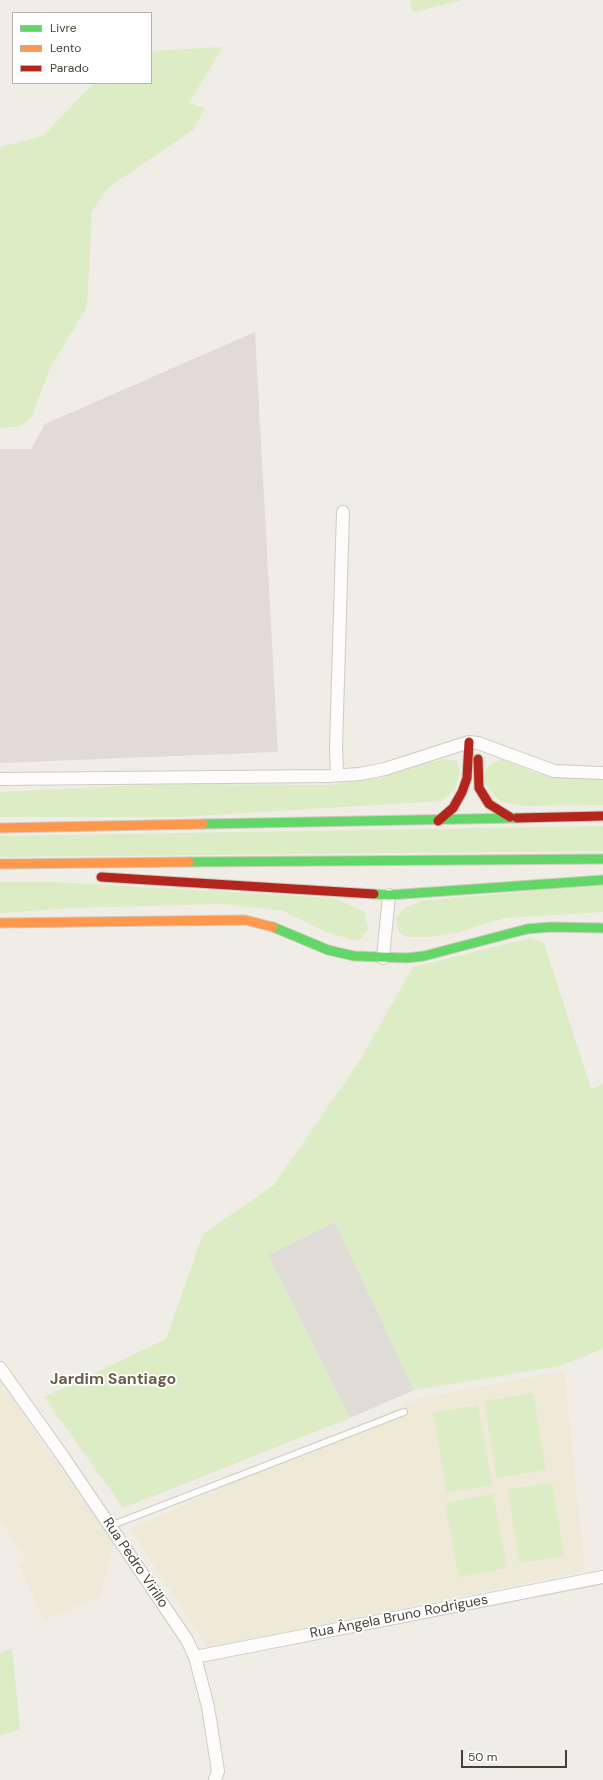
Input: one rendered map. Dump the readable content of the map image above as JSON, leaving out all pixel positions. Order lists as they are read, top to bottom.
{
  "streets": {
    "street": ["Rua Pedro Virillo", "Rua Ângela Bruno Rodrigues"]
  },
  "crossings": [
    ["Rua Pedro Virillo", "Rua Ângela Bruno Rodrigues"]
  ],
  "districts": ["Jardim Santiago"],
  "legend": ["Livre", "Lento", "Parado"],
  "scale_bar": "50 m"
}
